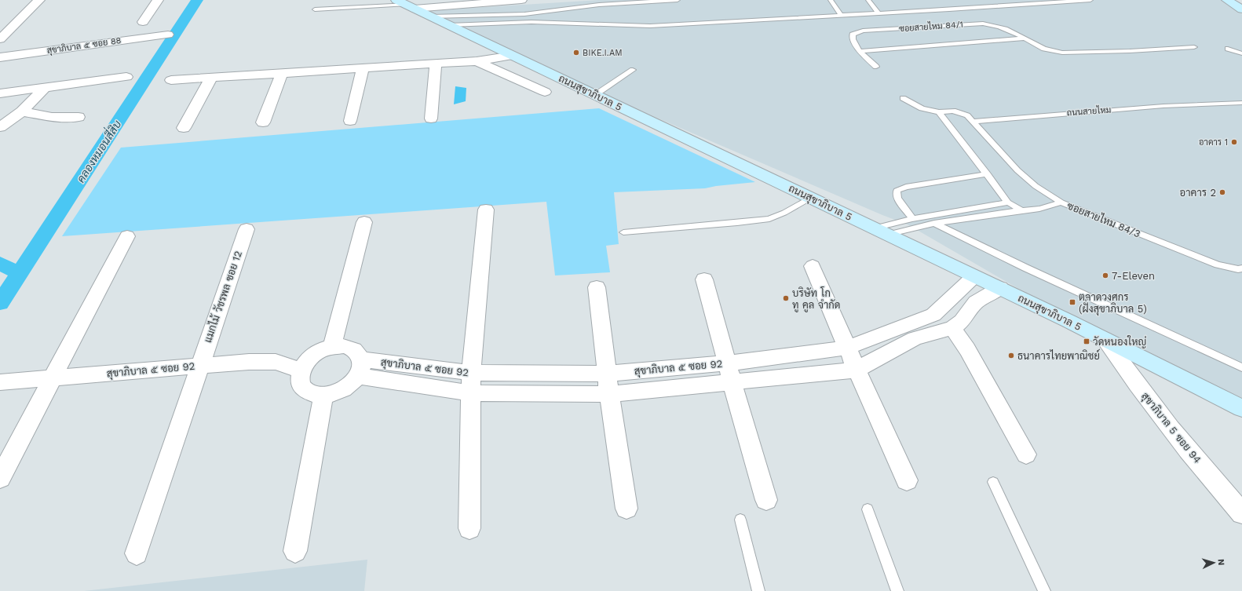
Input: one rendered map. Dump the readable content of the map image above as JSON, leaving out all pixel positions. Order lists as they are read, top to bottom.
{
  "streets": {
    "main road": ["ถนนสุขาภิบาล 5"],
    "street": [
      "สุขาภิบาล ๕ ซอย 88",
      "แมกไม้ วัชรพล ซอย 12",
      "สุขาภิบาล ๕ ซอย 92",
      "สุขาภิบาล 5 ซอย 94"
    ],
    "lane": ["ซอยสายไหม 84/1", "ถนนสายไหม", "ซอยสายไหม 84/3"]
  },
  "crossings": [
    ["ถนนสุขาภิบาล 5", "ซอยสายไหม 84/3"],
    ["ถนนสุขาภิบาล 5", "สุขาภิบาล ๕ ซอย 92"],
    ["ถนนสุขาภิบาล 5", "สุขาภิบาล 5 ซอย 94"],
    ["แมกไม้ วัชรพล ซอย 12", "สุขาภิบาล ๕ ซอย 92"]
  ],
  "water": ["คลองหมอนสี่สิบ"],
  "places": {
    "other": [
      "BIKE.I.AM",
      "อาคาร 1",
      "อาคาร 2",
      "7-Eleven",
      "บริษัท โก ทู คูล จำกัด",
      "ธนาคารไทยพาณิชย์"
    ],
    "transit": ["ตลาดวงศกร (ฝั่งสุขาภิบาล 5)", "วัดหนองใหญ่"]
  },
  "north": "right"
}
